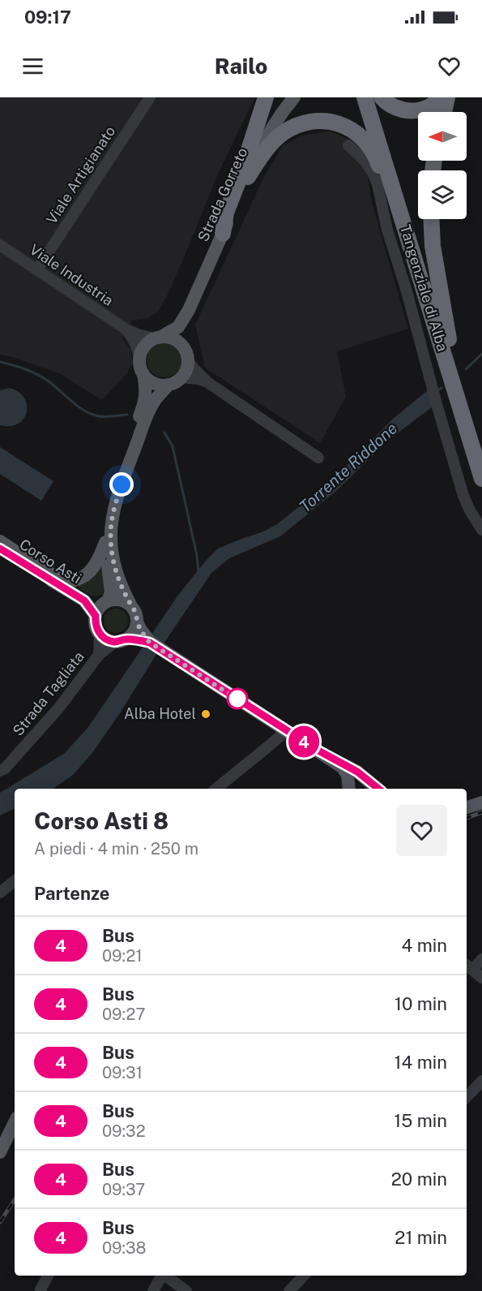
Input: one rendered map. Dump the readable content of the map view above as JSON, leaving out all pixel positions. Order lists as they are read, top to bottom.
{
  "streets": {
    "highway": ["Tangenziale di Alba"],
    "main road": ["Strada Gorreto", "Corso Asti"],
    "street": ["Viale Artigianato", "Viale Industria", "Strada Tagliata"]
  },
  "crossings": [
    ["Viale Artigianato", "Viale Industria"],
    ["Strada Gorreto", "Viale Industria"]
  ],
  "water": ["Torrente Riddone"],
  "places": ["Alba Hotel"],
  "lines": ["bus line 4"],
  "north": "left",
  "page": {
    "status": "09:17",
    "header": "Railo",
    "on_map": "4",
    "heading": [
      ["Corso Asti 8", "A piedi · 4 min · 250 m"],
      "Partenze"
    ],
    "list": [
      {
        "mark": "4",
        "name": "Bus",
        "note": "09:21",
        "value": "4 min"
      },
      {
        "mark": "4",
        "name": "Bus",
        "note": "09:27",
        "value": "10 min"
      },
      {
        "mark": "4",
        "name": "Bus",
        "note": "09:31",
        "value": "14 min"
      },
      {
        "mark": "4",
        "name": "Bus",
        "note": "09:32",
        "value": "15 min"
      },
      {
        "mark": "4",
        "name": "Bus",
        "note": "09:37",
        "value": "20 min"
      },
      {
        "mark": "4",
        "name": "Bus",
        "note": "09:38",
        "value": "21 min"
      }
    ]
  }
}
